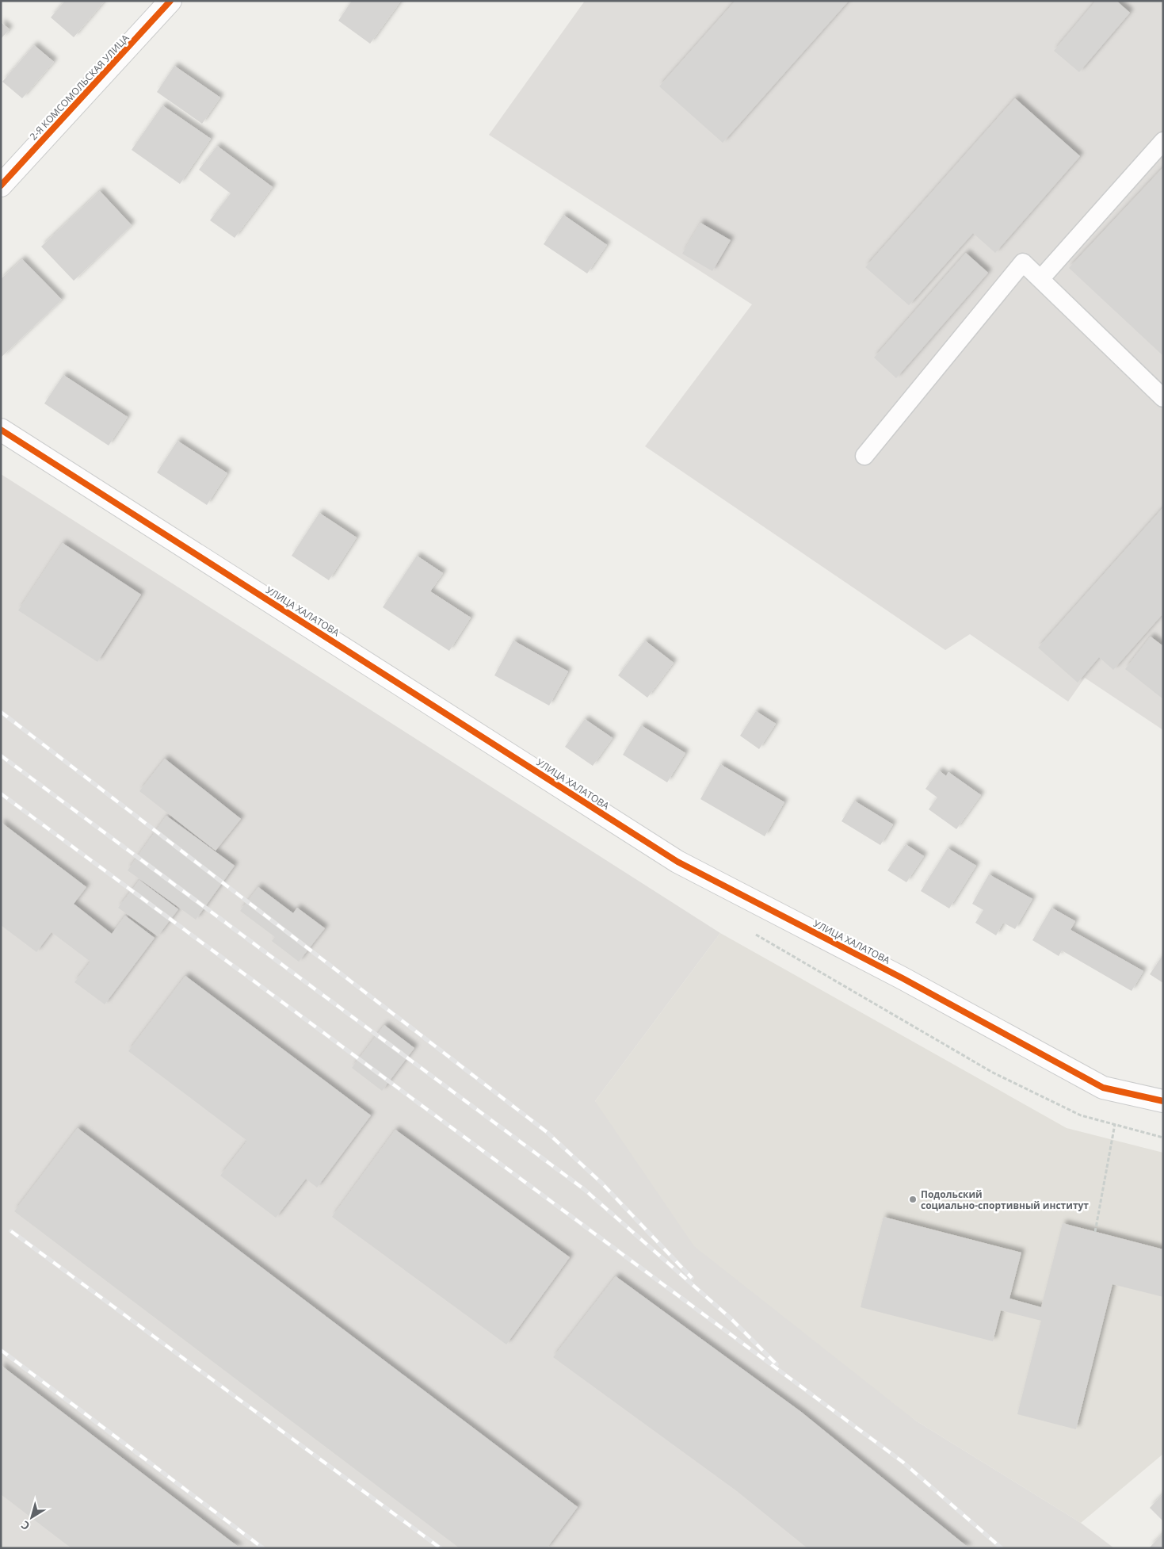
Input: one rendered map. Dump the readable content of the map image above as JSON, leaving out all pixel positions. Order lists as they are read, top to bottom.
{
  "streets": {
    "street": ["2-Я КОМСОМОЛЬСКАЯ УЛИЦА", "УЛИЦА ХАЛАТОВА"]
  },
  "places": ["Подольский социально-спортивный институт"],
  "north": "bottom left"
}
